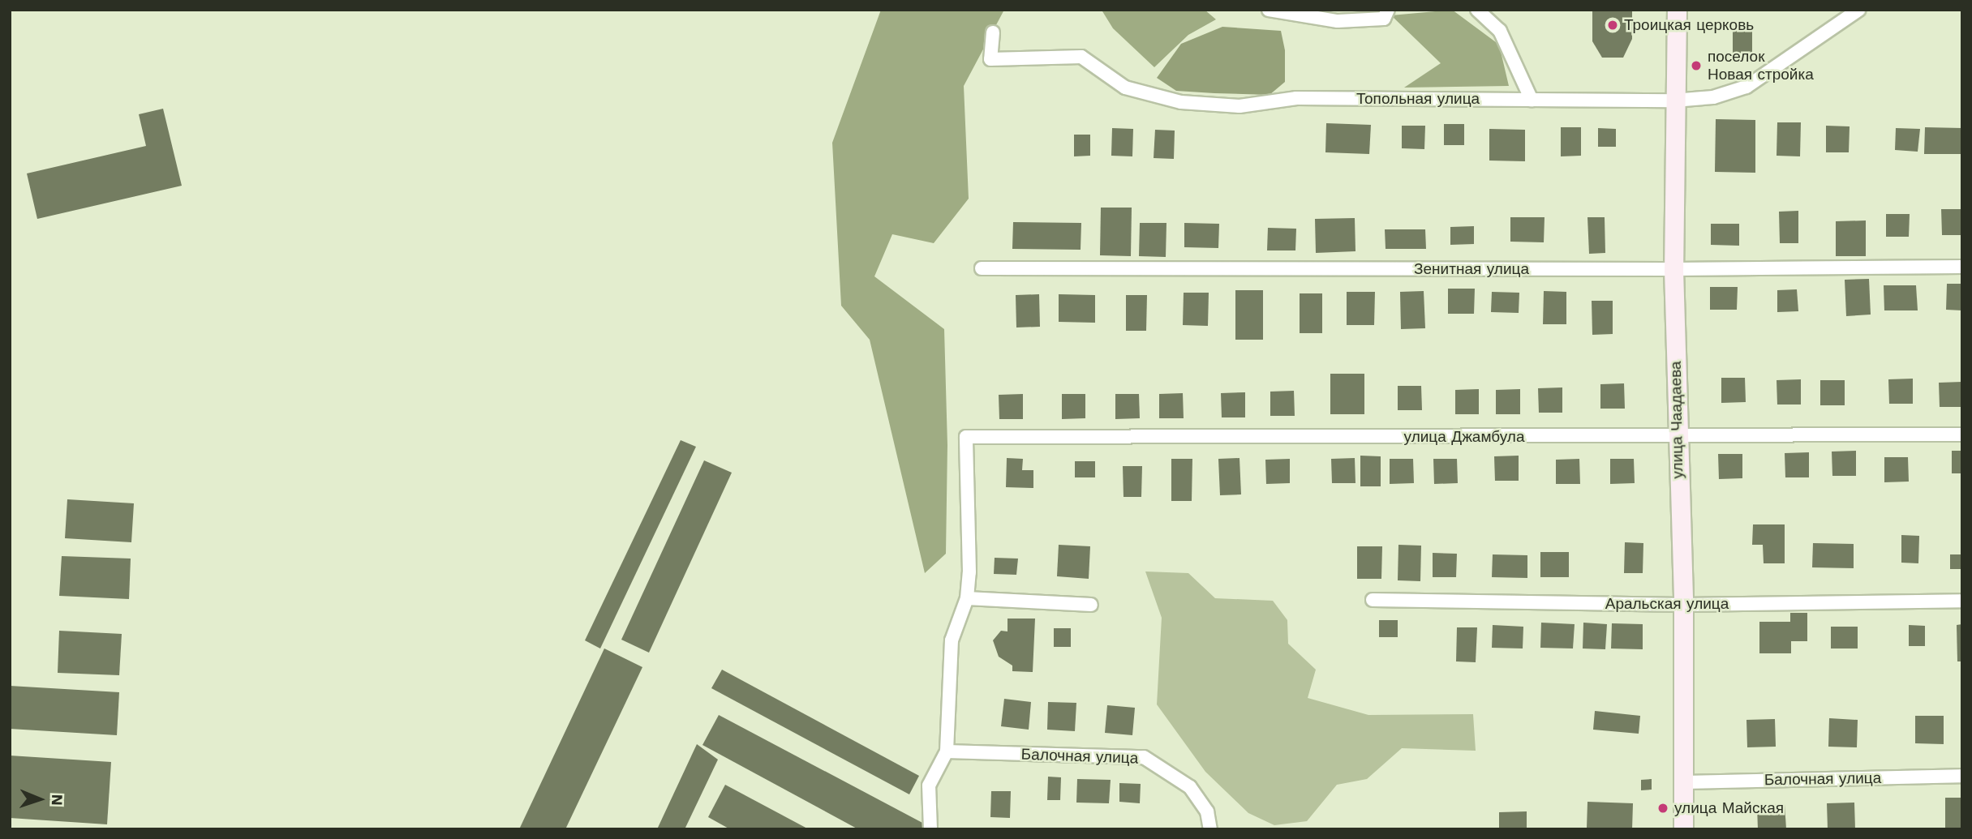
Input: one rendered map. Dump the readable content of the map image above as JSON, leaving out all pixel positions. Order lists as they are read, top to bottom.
{
  "streets": {
    "street": [
      "Топольная улица",
      "Зенитная улица",
      "улица Чаадаева",
      "улица Джамбула",
      "Аральская улица",
      "Балочная улица"
    ]
  },
  "crossings": [
    ["Топольная улица", "улица Чаадаева"],
    ["Зенитная улица", "улица Чаадаева"],
    ["улица Чаадаева", "улица Джамбула"],
    ["улица Чаадаева", "Аральская улица"],
    ["улица Чаадаева", "Балочная улица"]
  ],
  "places": ["Троицкая церковь", "поселок Новая стройка", "улица Майская"],
  "north": "right"
}
